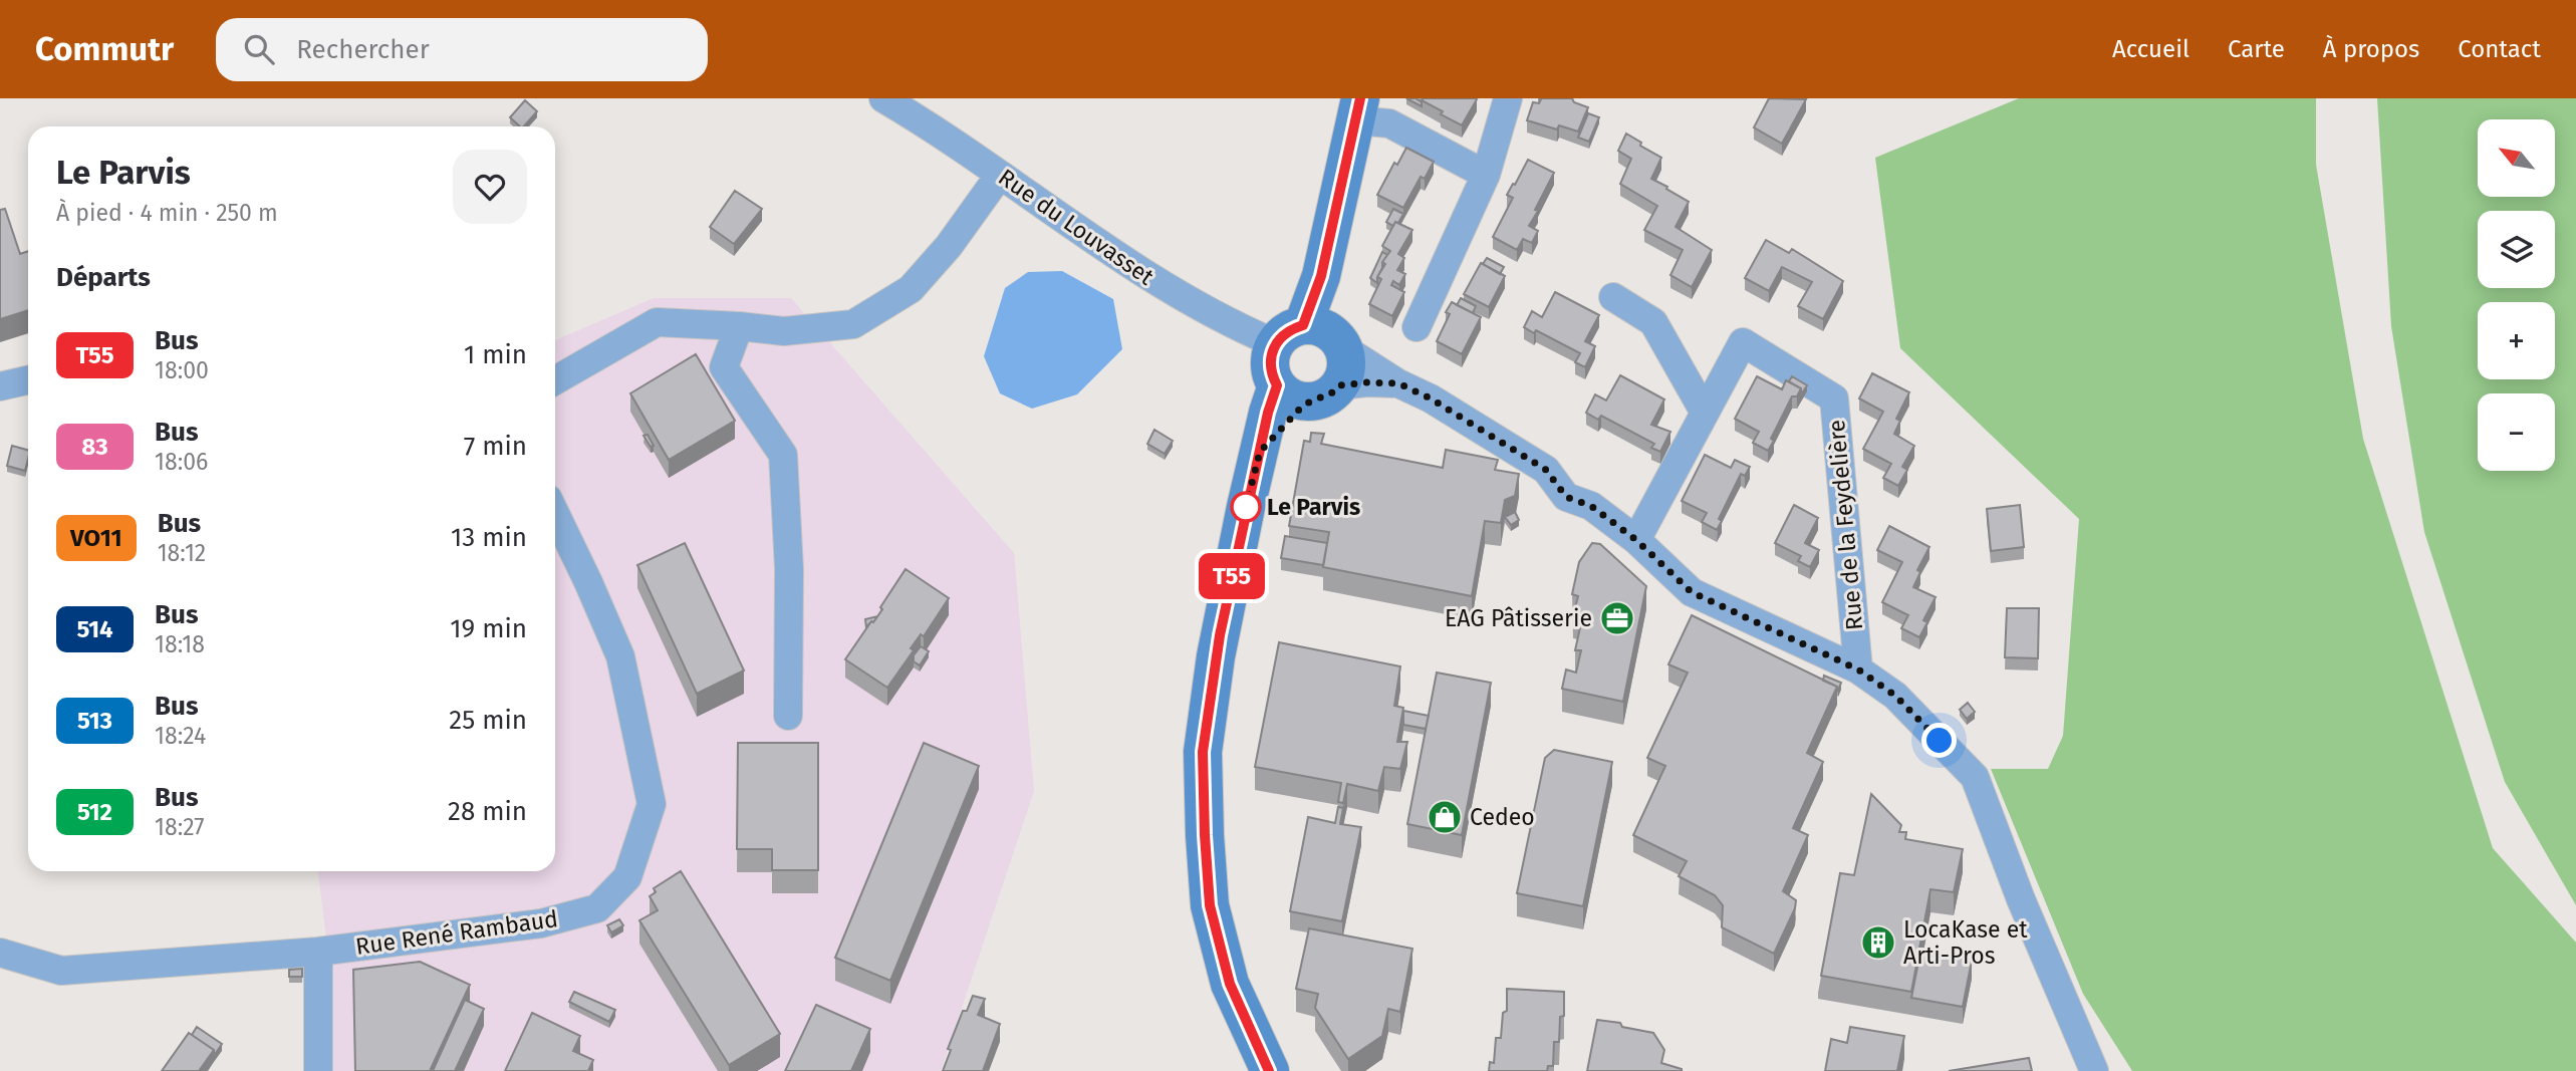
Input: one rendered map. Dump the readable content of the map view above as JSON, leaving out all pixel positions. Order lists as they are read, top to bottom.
{
  "streets": {
    "street": ["Rue du Louvasset", "Rue de la Feydelière", "Rue René Rambaud"]
  },
  "crossings": [
    ["Rue du Louvasset", "Rue de la Feydelière"]
  ],
  "places": {
    "other": ["Le Parvis"],
    "office": ["EAG Pâtisserie"],
    "shop": ["Cedeo"],
    "building": ["LocaKase et Arti-Pros"]
  },
  "lines": ["bus line T55"],
  "north": "top left",
  "page": {
    "header": "Commutr",
    "search": "Rechercher",
    "nav": [
      "Accueil",
      "Carte",
      "À propos",
      "Contact"
    ],
    "on_map": "T55",
    "map_buttons": ["+", "−"],
    "heading": [
      ["Le Parvis", "À pied · 4 min · 250 m"],
      "Départs"
    ],
    "list": [
      {
        "mark": "T55",
        "name": "Bus",
        "note": "18:00",
        "value": "1 min"
      },
      {
        "mark": "83",
        "name": "Bus",
        "note": "18:06",
        "value": "7 min"
      },
      {
        "mark": "VO11",
        "name": "Bus",
        "note": "18:12",
        "value": "13 min"
      },
      {
        "mark": "514",
        "name": "Bus",
        "note": "18:18",
        "value": "19 min"
      },
      {
        "mark": "513",
        "name": "Bus",
        "note": "18:24",
        "value": "25 min"
      },
      {
        "mark": "512",
        "name": "Bus",
        "note": "18:27",
        "value": "28 min"
      }
    ]
  }
}
